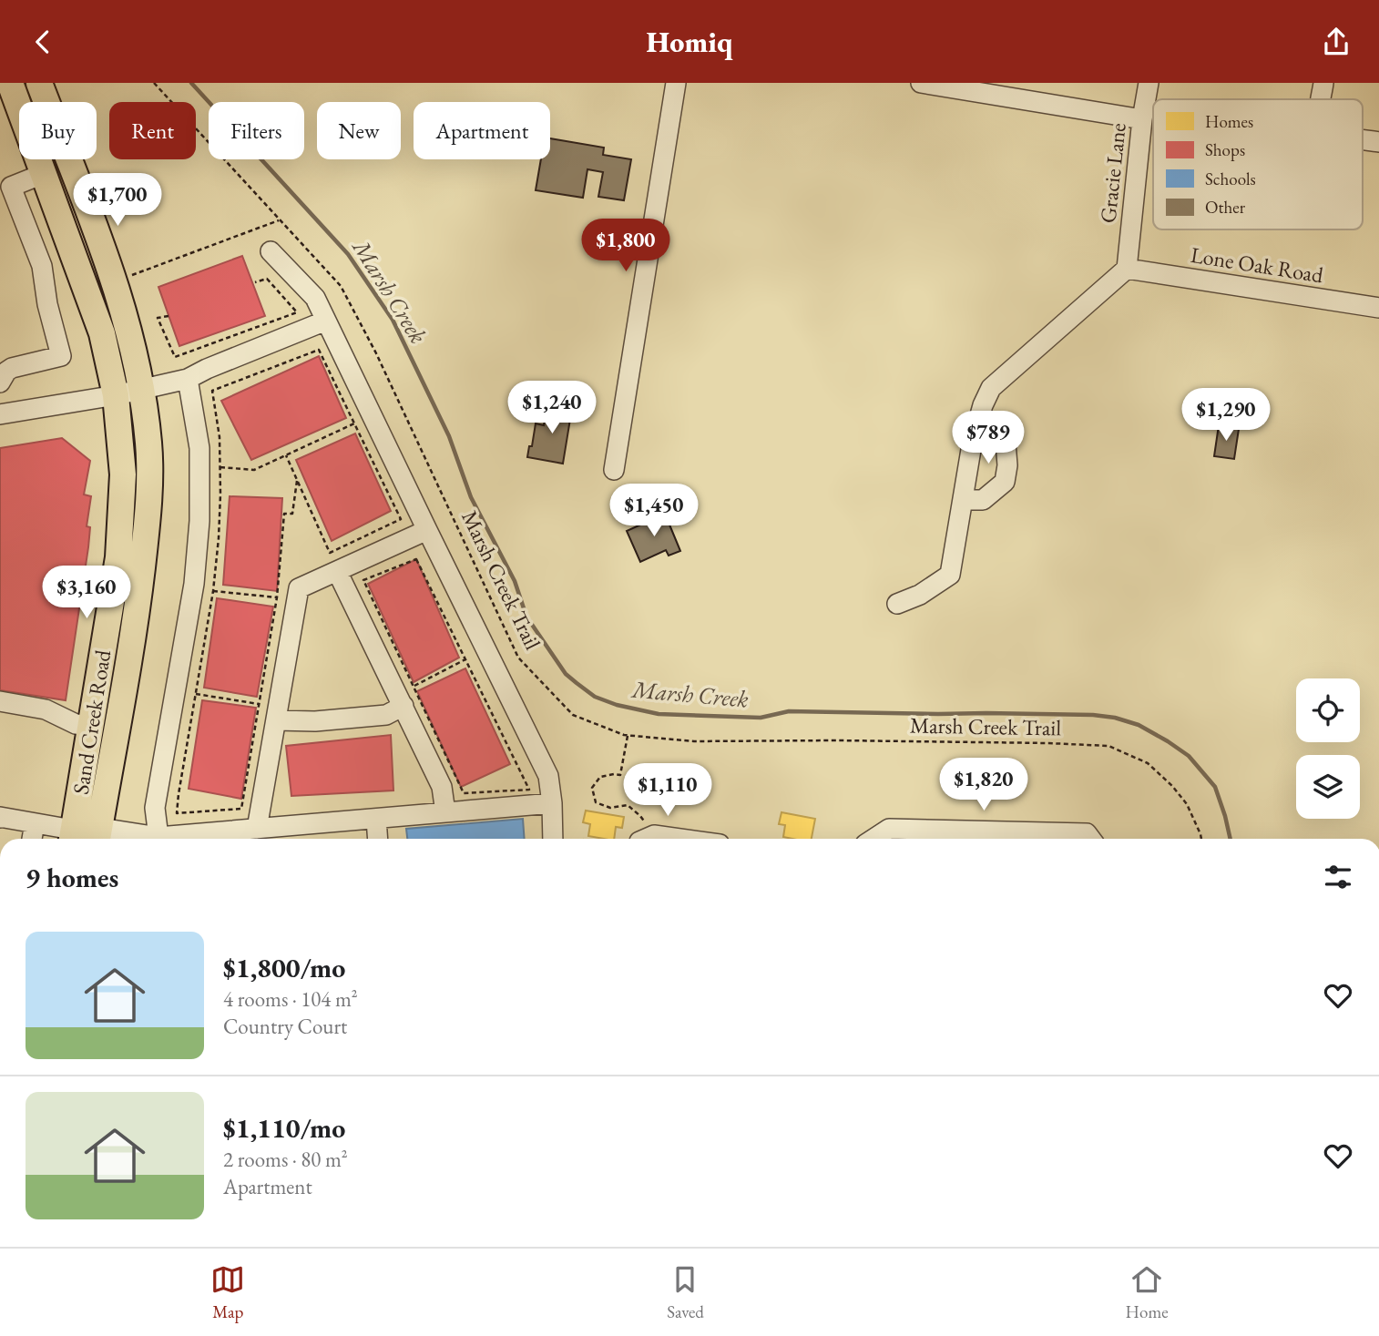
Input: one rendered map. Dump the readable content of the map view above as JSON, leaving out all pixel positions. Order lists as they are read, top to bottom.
{
  "streets": {
    "main road": ["Sand Creek Road"],
    "street": ["Gracie Lane", "Lone Oak Road"],
    "path": ["Marsh Creek Trail"]
  },
  "crossings": [
    ["Gracie Lane", "Lone Oak Road"]
  ],
  "water": ["Marsh Creek"],
  "legend": [
    "Homes",
    "Shops",
    "Schools",
    "Other"
  ],
  "page": {
    "header": "Homiq",
    "chip": [
      "Buy",
      "Rent",
      "Filters",
      "New",
      "Apartment"
    ],
    "price": [
      "$1,700",
      "$1,800",
      "$1,240",
      "$1,290",
      "$789",
      "$1,450",
      "$3,160",
      "$1,820",
      "$1,110"
    ],
    "heading": "9 homes",
    "list": [
      {
        "name": "$1,800/mo",
        "note": "4 rooms · 104 m² · Country Court"
      },
      {
        "name": "$1,110/mo",
        "note": "2 rooms · 80 m² · Apartment"
      }
    ],
    "tabs": ["Map", "Saved", "Home"]
  }
}
